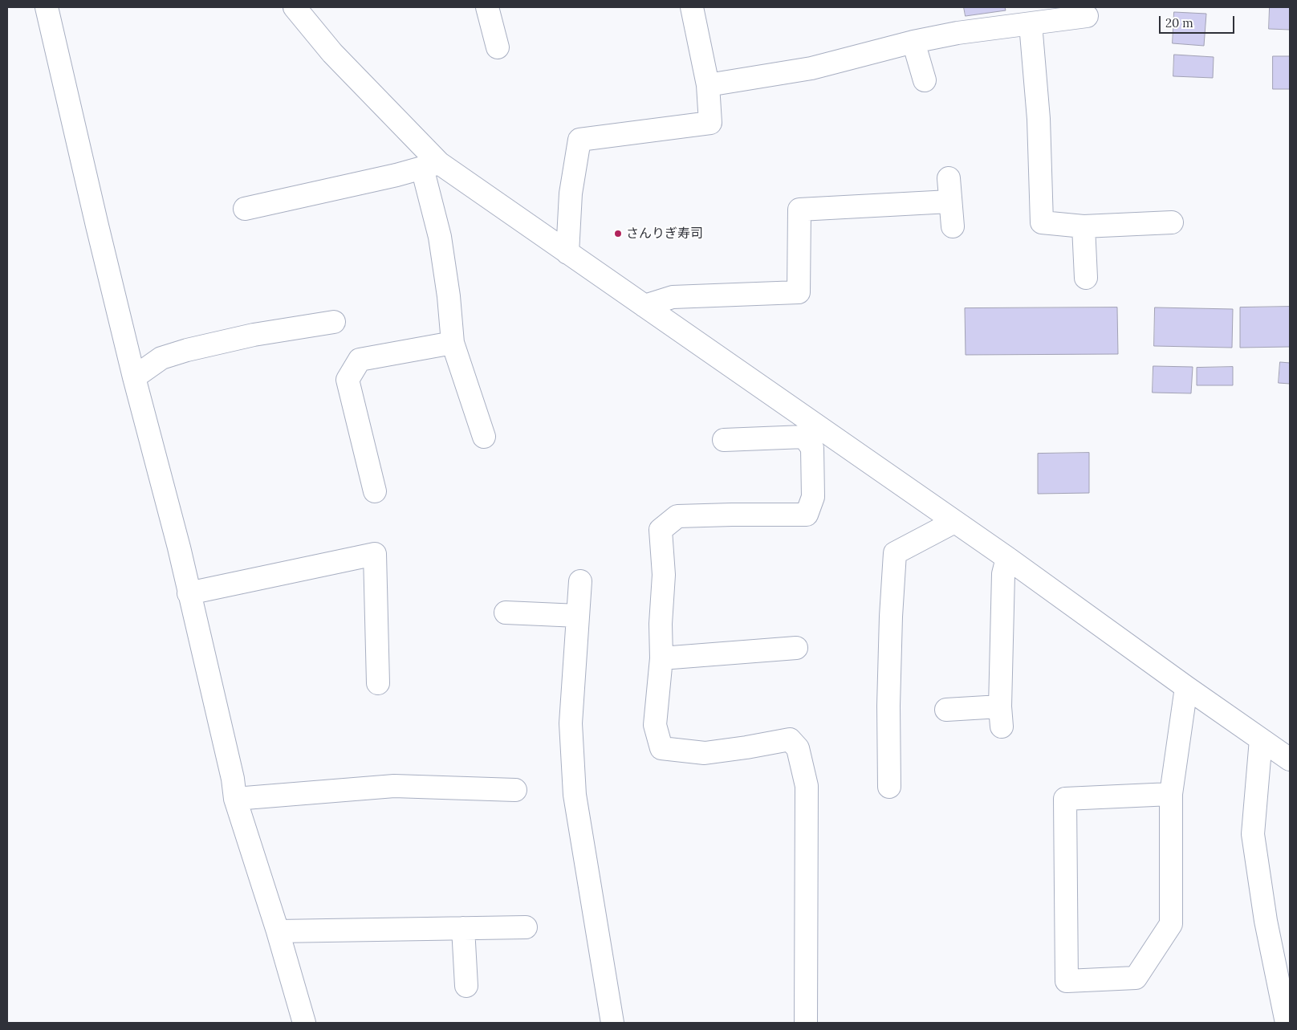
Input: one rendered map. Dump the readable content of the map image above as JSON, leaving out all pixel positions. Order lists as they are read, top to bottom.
{
  "places": ["さんりぎ寿司"],
  "scale_bar": "20 m"
}
